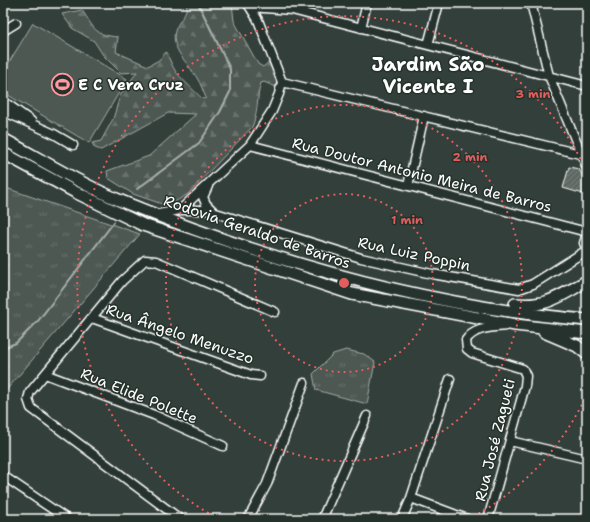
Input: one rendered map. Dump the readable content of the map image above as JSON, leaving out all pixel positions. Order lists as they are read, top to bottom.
{
  "streets": {
    "highway": ["Rodovia Geraldo de Barros"],
    "street": [
      "Rua Doutor Antonio Meira de Barros",
      "Rua Luiz Poppin",
      "Rua Ângelo Menuzzo",
      "Rua Elide Polette",
      "Rua José Zagueti"
    ]
  },
  "crossings": [
    ["Rodovia Geraldo de Barros", "Rua Luiz Poppin"],
    ["Rodovia Geraldo de Barros", "Rua José Zagueti"]
  ],
  "districts": ["Jardim São Vicente I"],
  "places": {
    "sports": ["E C Vera Cruz"]
  },
  "rings": ["3 min", "2 min", "1 min"]
}
